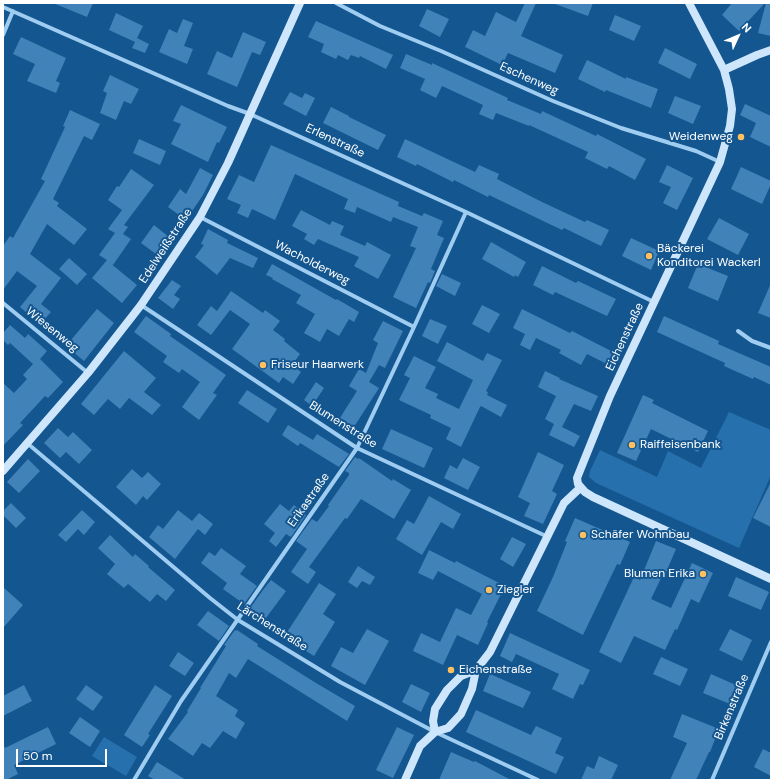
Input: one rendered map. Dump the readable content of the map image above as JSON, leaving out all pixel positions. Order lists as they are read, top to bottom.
{
  "streets": {
    "street": [
      "Eschenweg",
      "Erlenstraße",
      "Edelweißstraße",
      "Wacholderweg",
      "Wiesenweg",
      "Eichenstraße",
      "Blumenstraße",
      "Erikastraße",
      "Lärchenstraße",
      "Birkenstraße"
    ]
  },
  "crossings": [
    ["Eschenweg", "Eichenstraße"],
    ["Erlenstraße", "Edelweißstraße"],
    ["Erlenstraße", "Eichenstraße"],
    ["Erlenstraße", "Erikastraße"],
    ["Edelweißstraße", "Wacholderweg"],
    ["Edelweißstraße", "Wiesenweg"],
    ["Edelweißstraße", "Blumenstraße"],
    ["Edelweißstraße", "Lärchenstraße"],
    ["Wacholderweg", "Erikastraße"],
    ["Blumenstraße", "Erikastraße"],
    ["Erikastraße", "Lärchenstraße"]
  ],
  "places": [
    "Weidenweg",
    "Bäckerei Konditorei Wackerl",
    "Friseur Haarwerk",
    "Raiffeisenbank",
    "Schäfer Wohnbau",
    "Blumen Erika",
    "Ziegler",
    "Eichenstraße"
  ],
  "scale_bar": "50 m",
  "north": "top right"
}
